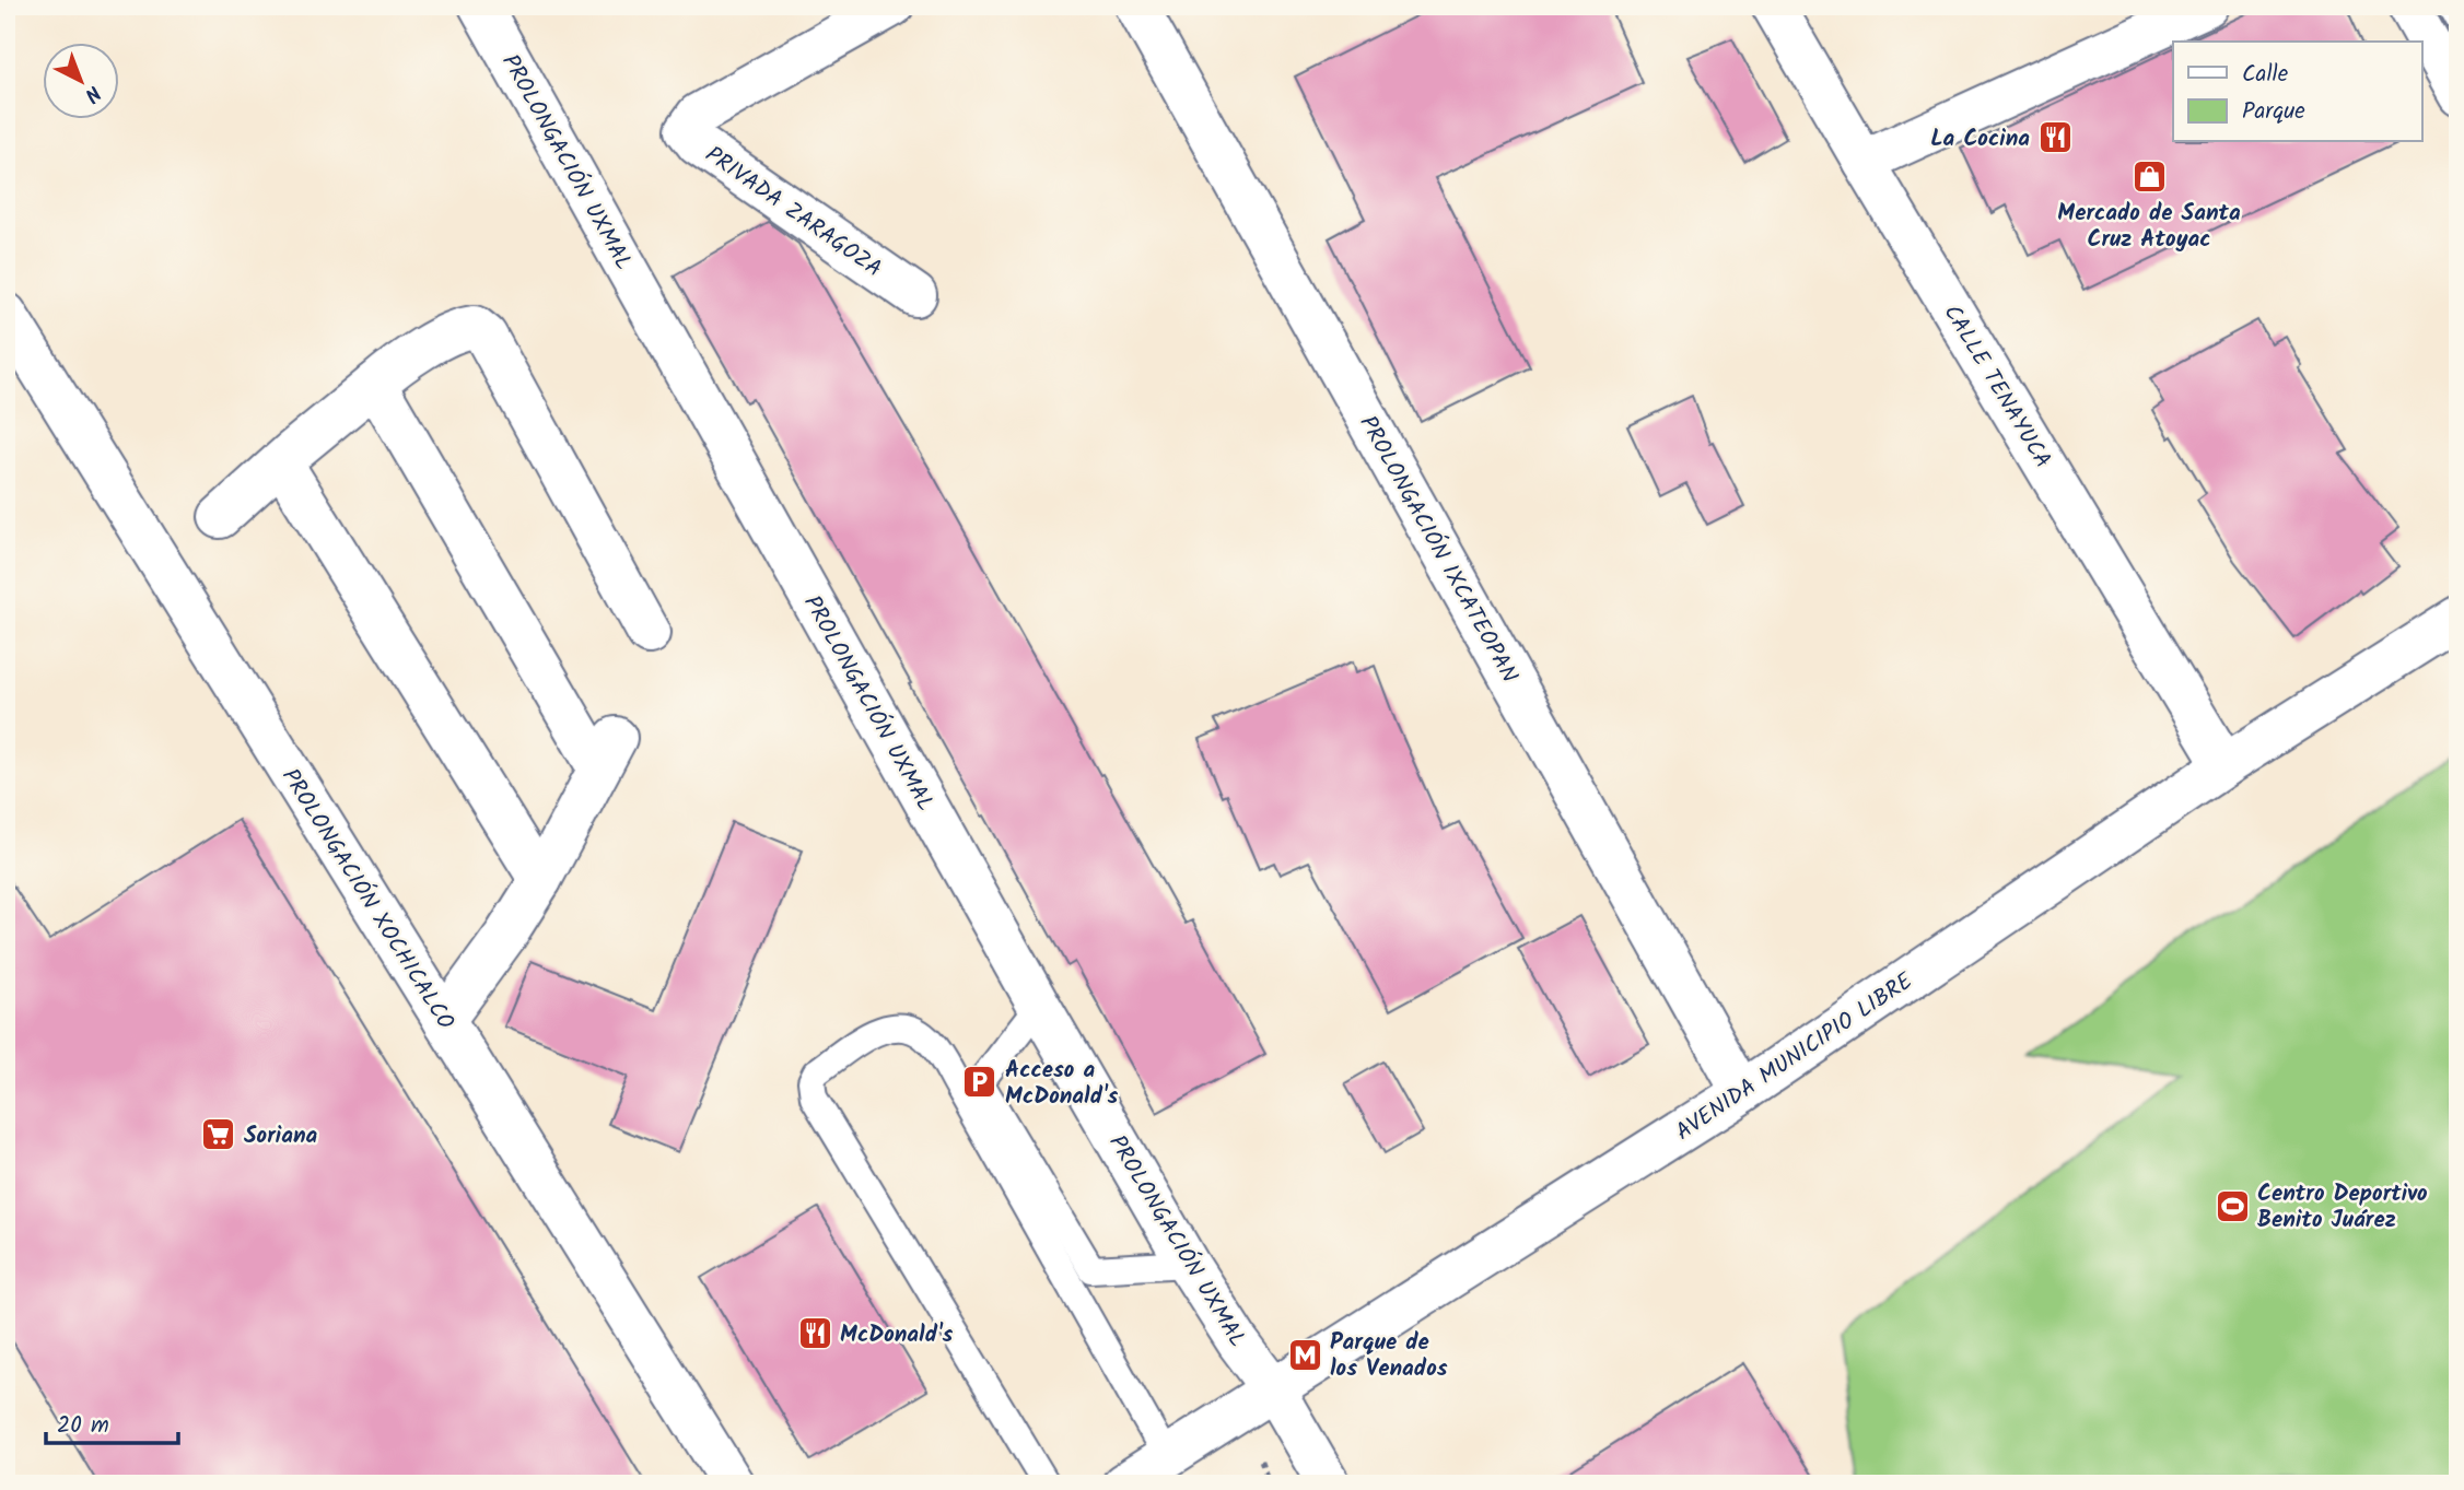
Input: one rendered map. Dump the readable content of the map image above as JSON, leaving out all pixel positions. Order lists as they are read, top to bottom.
{
  "streets": {
    "street": [
      "PROLONGACIÓN UXMAL",
      "PRIVADA ZARAGOZA",
      "CALLE TENAYUCA",
      "PROLONGACIÓN IXCATEOPAN",
      "PROLONGACIÓN XOCHICALCO",
      "AVENIDA MUNICIPIO LIBRE"
    ]
  },
  "crossings": [
    ["PROLONGACIÓN UXMAL", "AVENIDA MUNICIPIO LIBRE"],
    ["CALLE TENAYUCA", "AVENIDA MUNICIPIO LIBRE"],
    ["PROLONGACIÓN IXCATEOPAN", "AVENIDA MUNICIPIO LIBRE"]
  ],
  "places": {
    "restaurant": ["La Cocina", "McDonald's"],
    "shop": ["Mercado de Santa Cruz Atoyac"],
    "parking": ["Acceso a McDonald's"],
    "supermarket": ["Soriana"],
    "sports": ["Centro Deportivo Benito Juárez"],
    "metro station": ["Parque de los Venados"]
  },
  "legend": ["Calle", "Parque"],
  "scale_bar": "20 m",
  "north": "bottom right"
}
